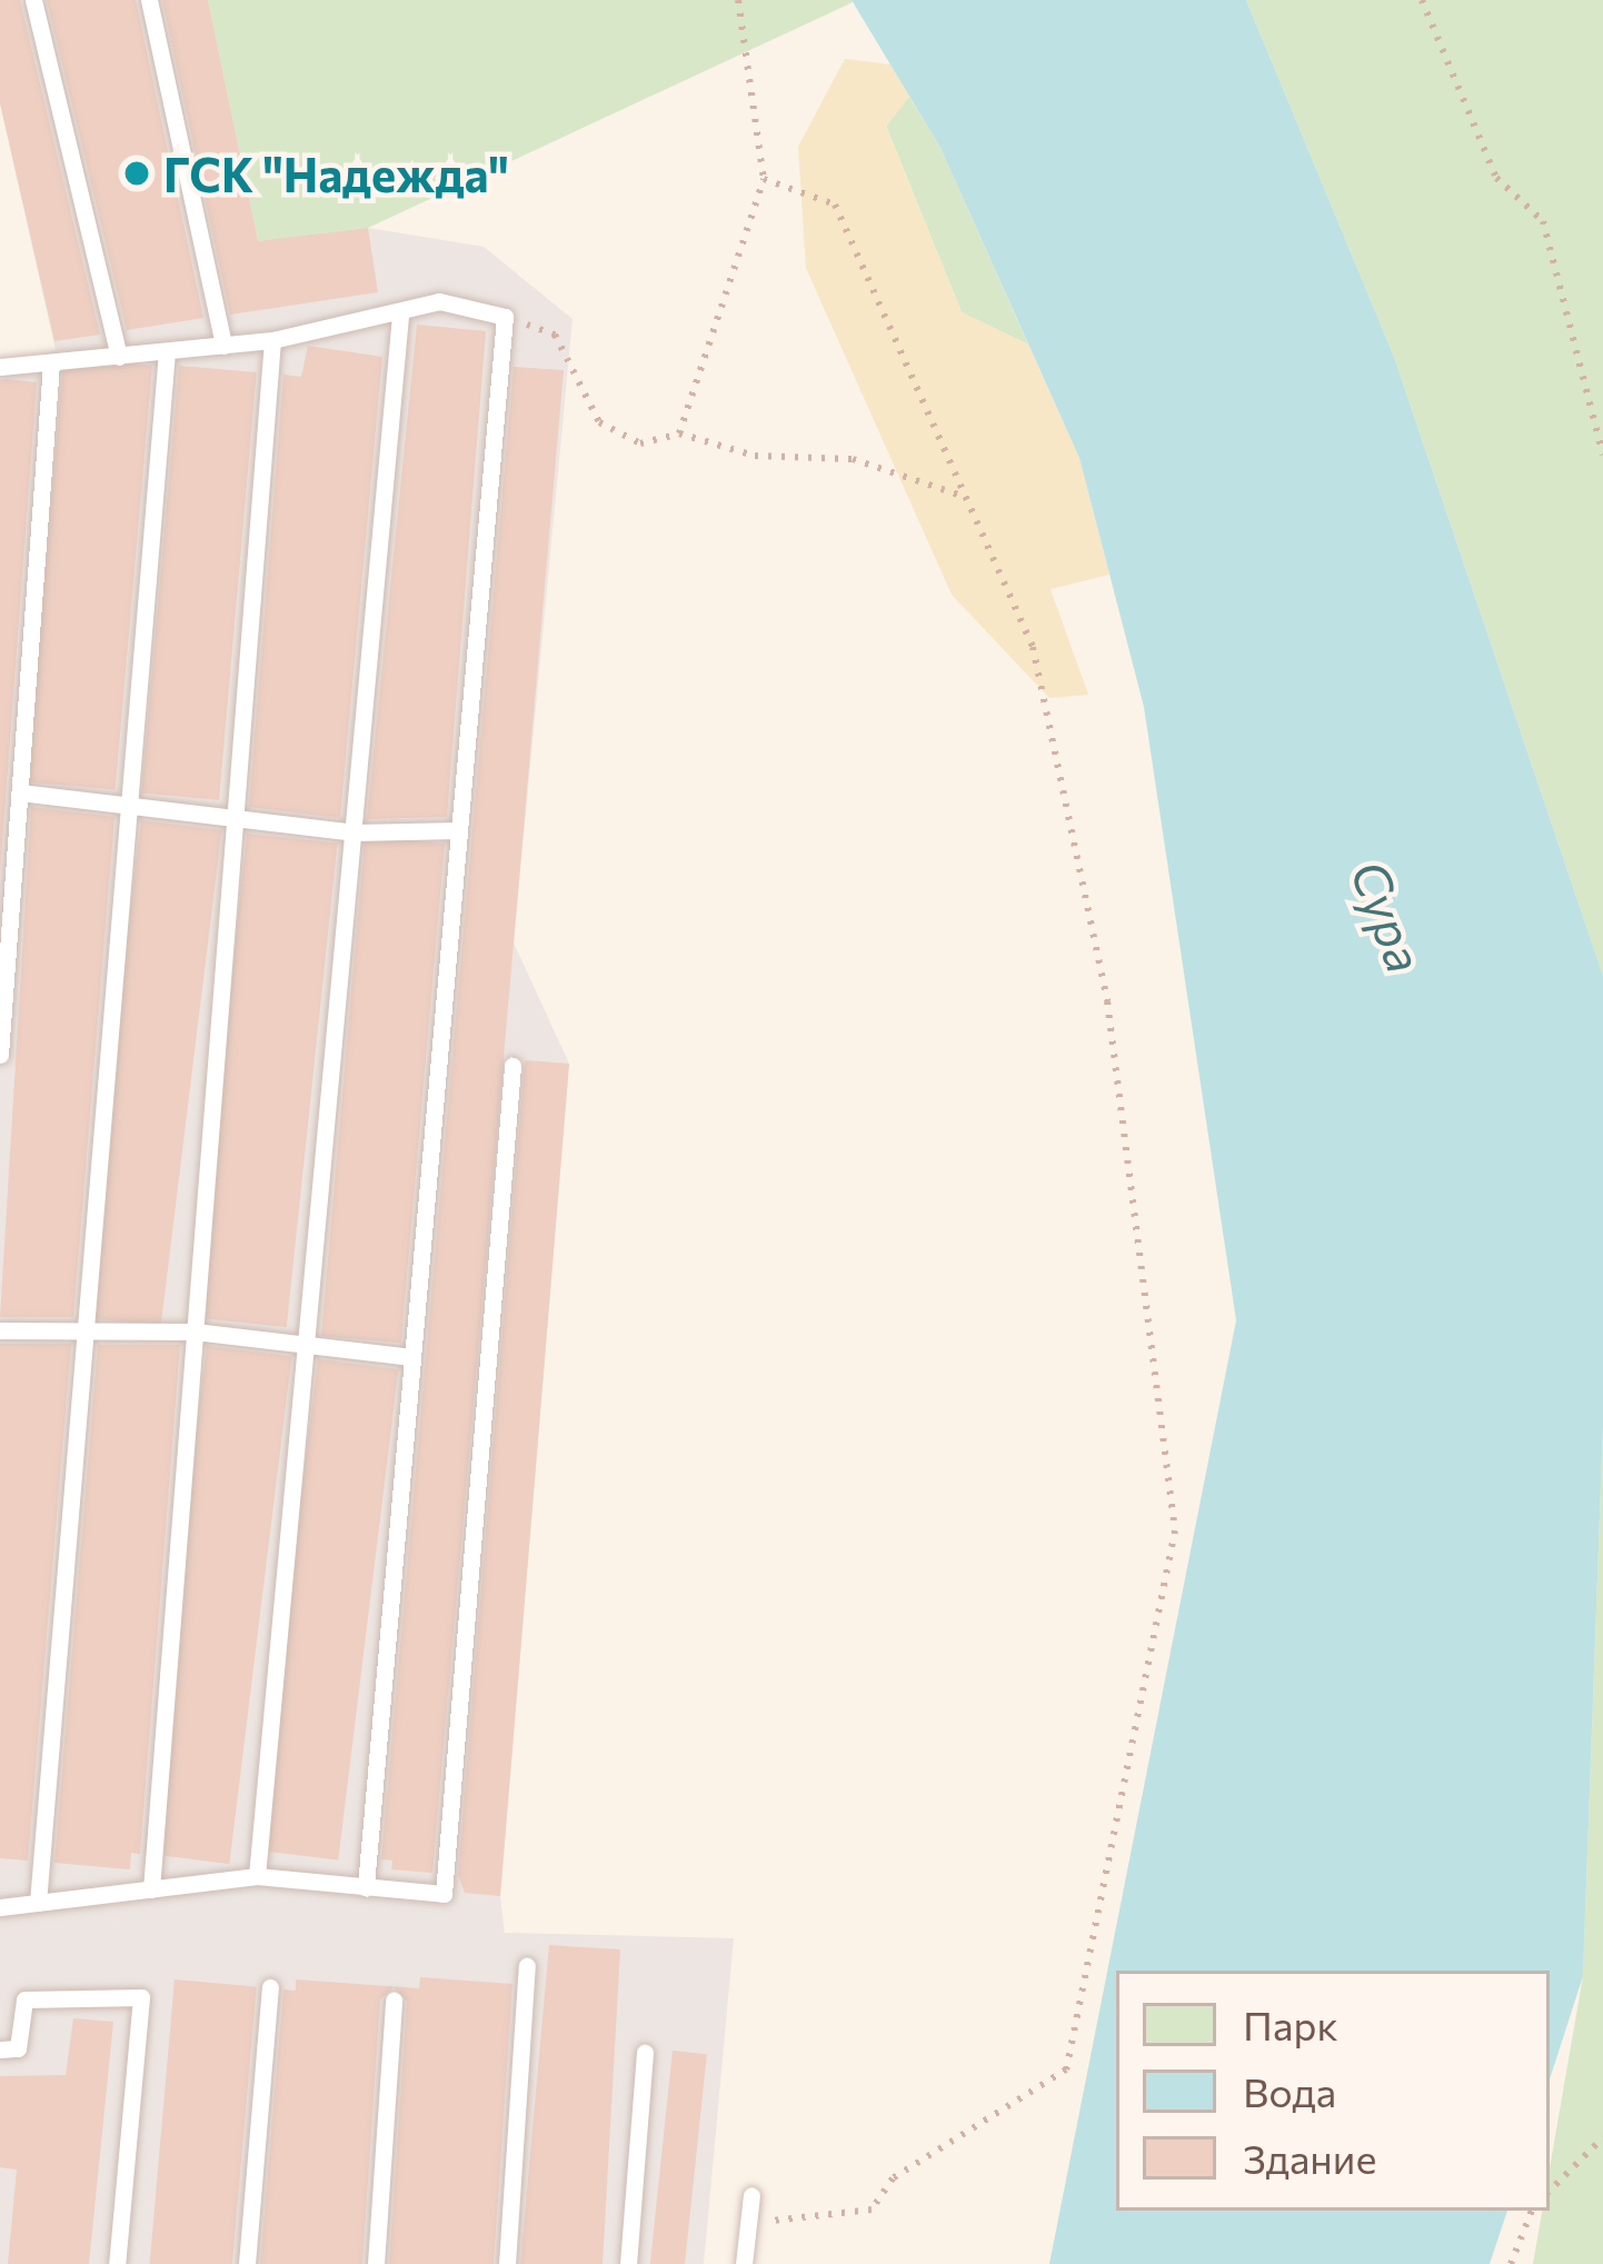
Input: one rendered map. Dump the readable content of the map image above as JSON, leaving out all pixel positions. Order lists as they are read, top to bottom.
{
  "water": ["Сура"],
  "places": ["ГСК \"Надежда\""],
  "legend": ["Парк", "Вода", "Здание"]
}
